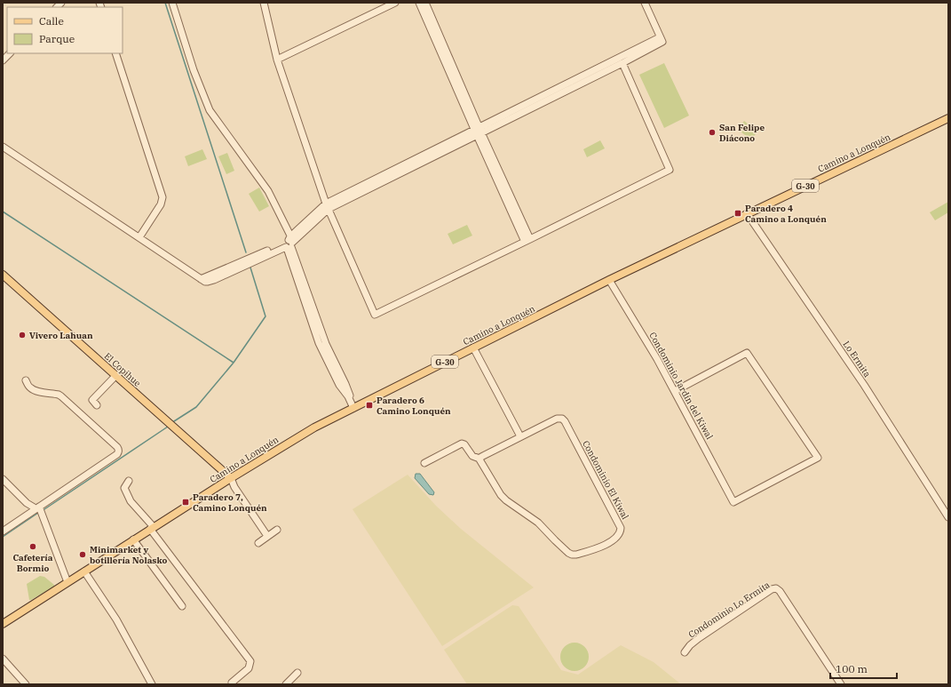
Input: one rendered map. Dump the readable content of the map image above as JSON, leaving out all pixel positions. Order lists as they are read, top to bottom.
{
  "streets": {
    "main road": ["Camino a Lonquén", "G-30", "El Copihue"],
    "street": [
      "Lo Ermita",
      "Condominio Jardín del Kiwal",
      "Condominio El Kiwal",
      "Condominio Lo Ermita"
    ]
  },
  "crossings": [
    ["Camino a Lonquén", "Lo Ermita"],
    ["Camino a Lonquén", "El Copihue"],
    ["Camino a Lonquén", "Condominio Jardín del Kiwal"]
  ],
  "places": {
    "other": [
      "San Felipe Diácono",
      "Vivero Lahuan",
      "Cafetería Bormio",
      "Minimarket y botillería Nolasko"
    ],
    "transit": ["Paradero 4 Camino a Lonquén", "Paradero 6 Camino Lonquén", "Paradero 7, Camino Lonquén"]
  },
  "legend": ["Calle", "Parque"],
  "scale_bar": "100 m"
}
